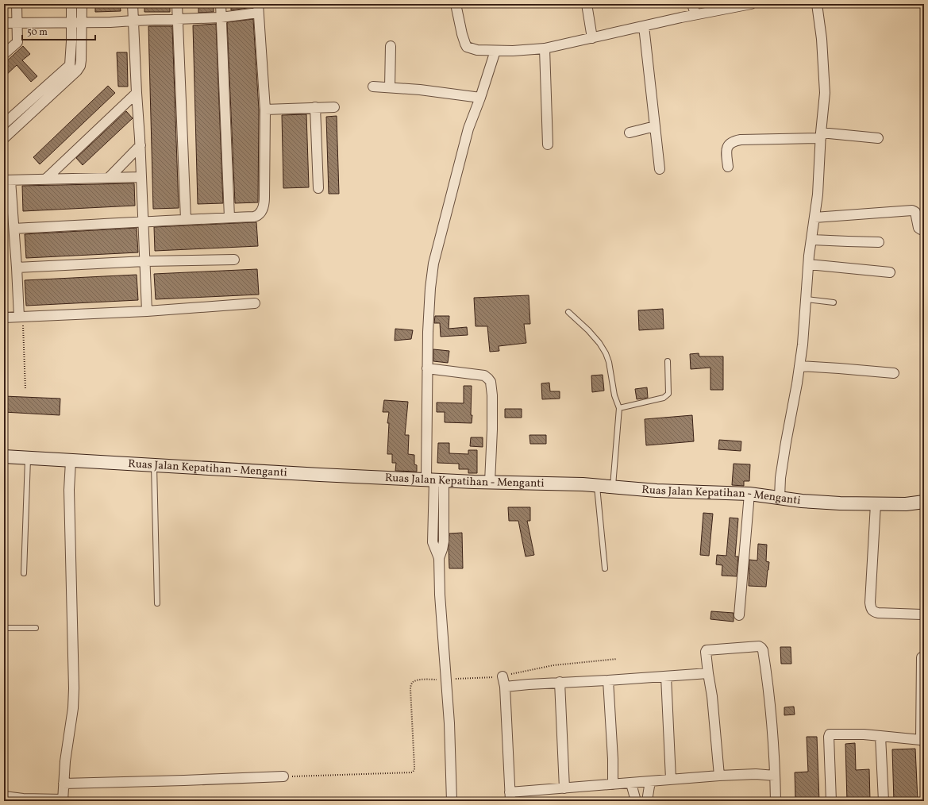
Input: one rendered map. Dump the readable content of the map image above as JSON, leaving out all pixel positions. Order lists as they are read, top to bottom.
{
  "streets": {
    "main road": ["Ruas Jalan Kepatihan - Menganti"]
  },
  "scale_bar": "50 m"
}
